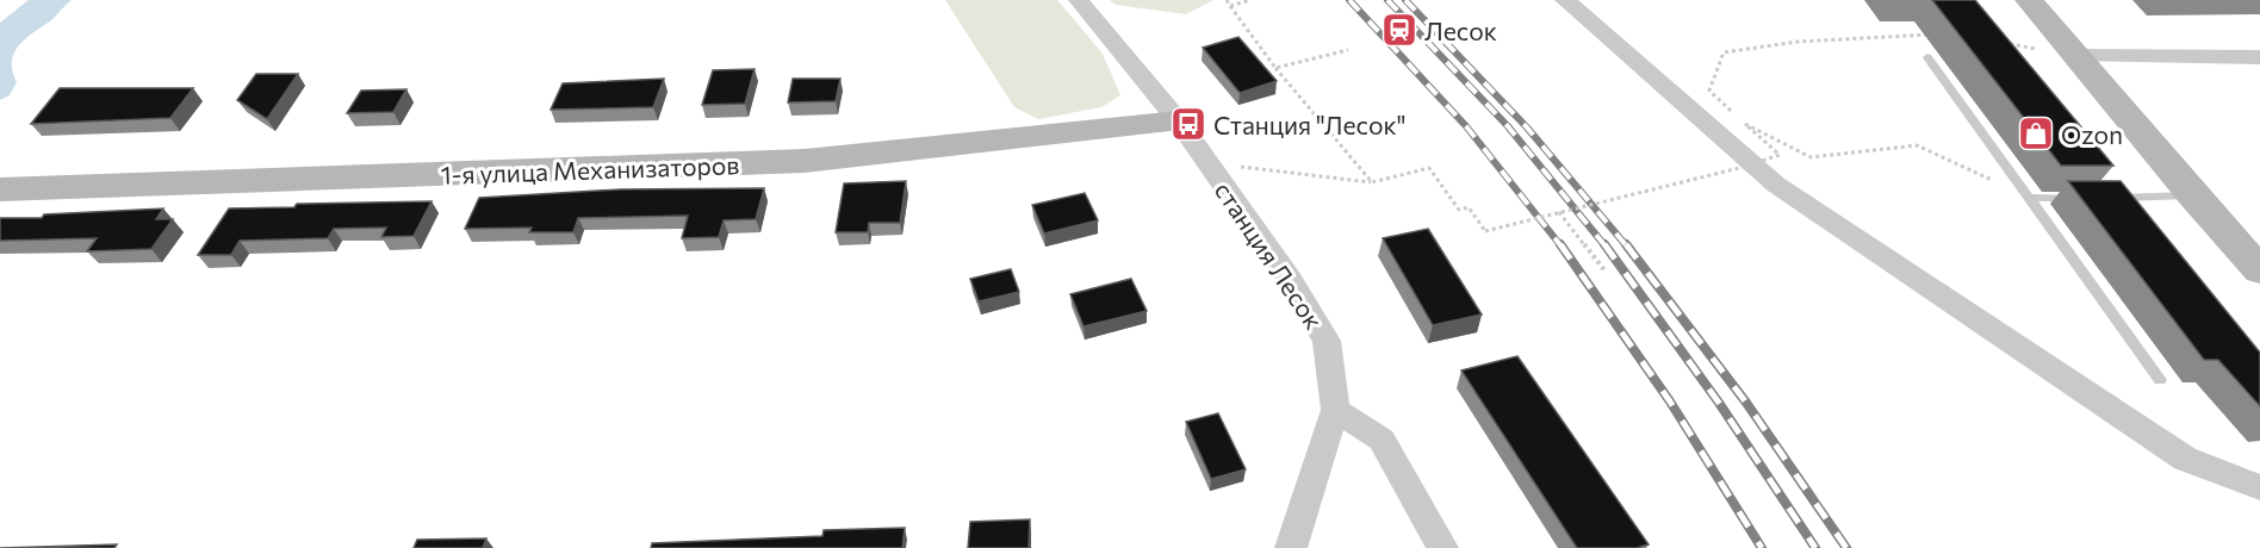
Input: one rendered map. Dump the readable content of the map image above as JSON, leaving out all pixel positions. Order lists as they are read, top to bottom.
{
  "streets": {
    "street": ["1-я улица Механизаторов", "станция Лесок"]
  },
  "crossings": [
    ["1-я улица Механизаторов", "станция Лесок"]
  ],
  "places": {
    "station": ["Лесок"],
    "bus stop": ["Станция \"Лесок\""],
    "shop": ["Ozon"]
  }
}
